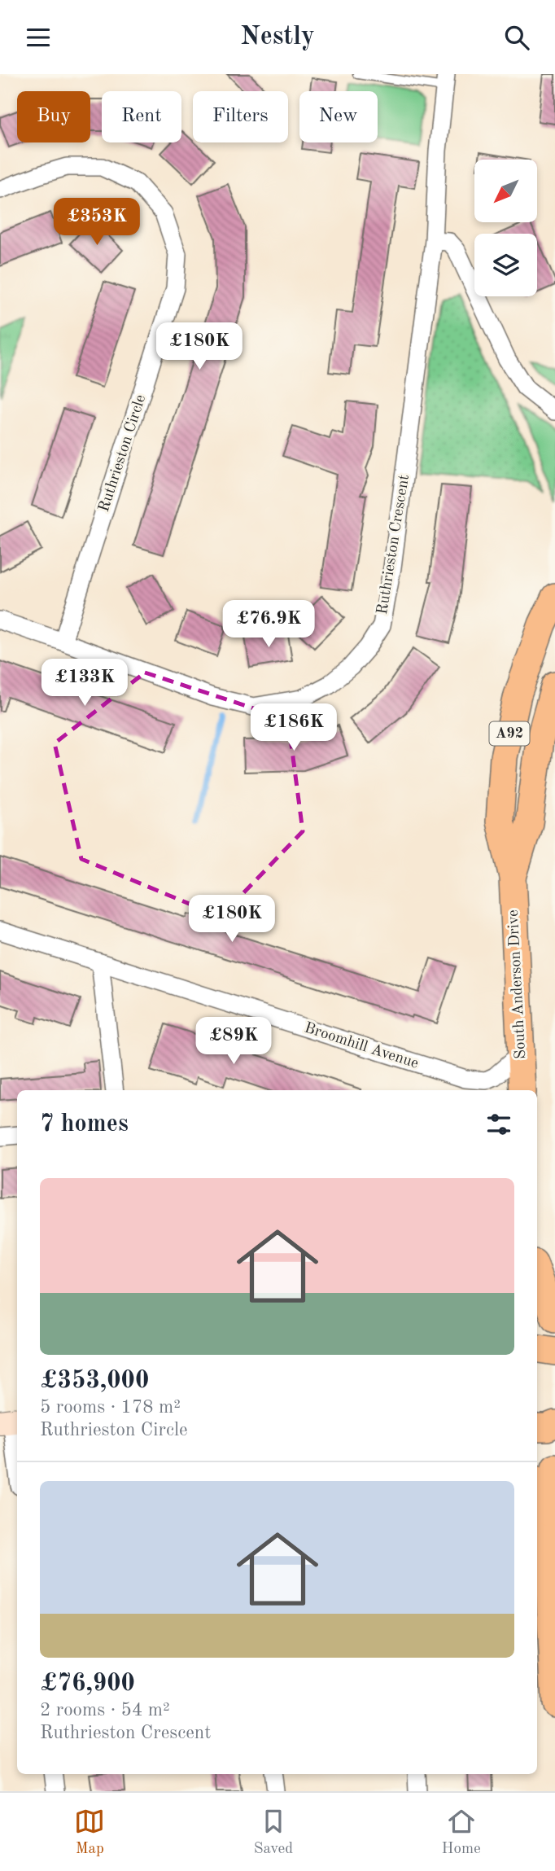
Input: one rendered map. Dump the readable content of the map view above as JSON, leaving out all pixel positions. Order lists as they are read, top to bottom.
{
  "streets": {
    "main road": ["A92", "South Anderson Drive"],
    "street": ["Ruthrieston Circle", "Ruthrieston Crescent", "Broomhill Avenue"]
  },
  "crossings": [
    ["Ruthrieston Circle", "Ruthrieston Crescent"],
    ["South Anderson Drive", "Broomhill Avenue"]
  ],
  "north": "bottom left",
  "page": {
    "header": "Nestly",
    "chip": [
      "Buy",
      "Rent",
      "Filters",
      "New"
    ],
    "price": [
      "£353K",
      "£180K",
      "£76.9K",
      "£133K",
      "£186K",
      "£180K",
      "£89K"
    ],
    "heading": "7 homes",
    "list": [
      {
        "name": "£353,000",
        "note": "5 rooms · 178 m² · Ruthrieston Circle"
      },
      {
        "name": "£76,900",
        "note": "2 rooms · 54 m² · Ruthrieston Crescent"
      }
    ],
    "tabs": ["Map", "Saved", "Home"]
  }
}
